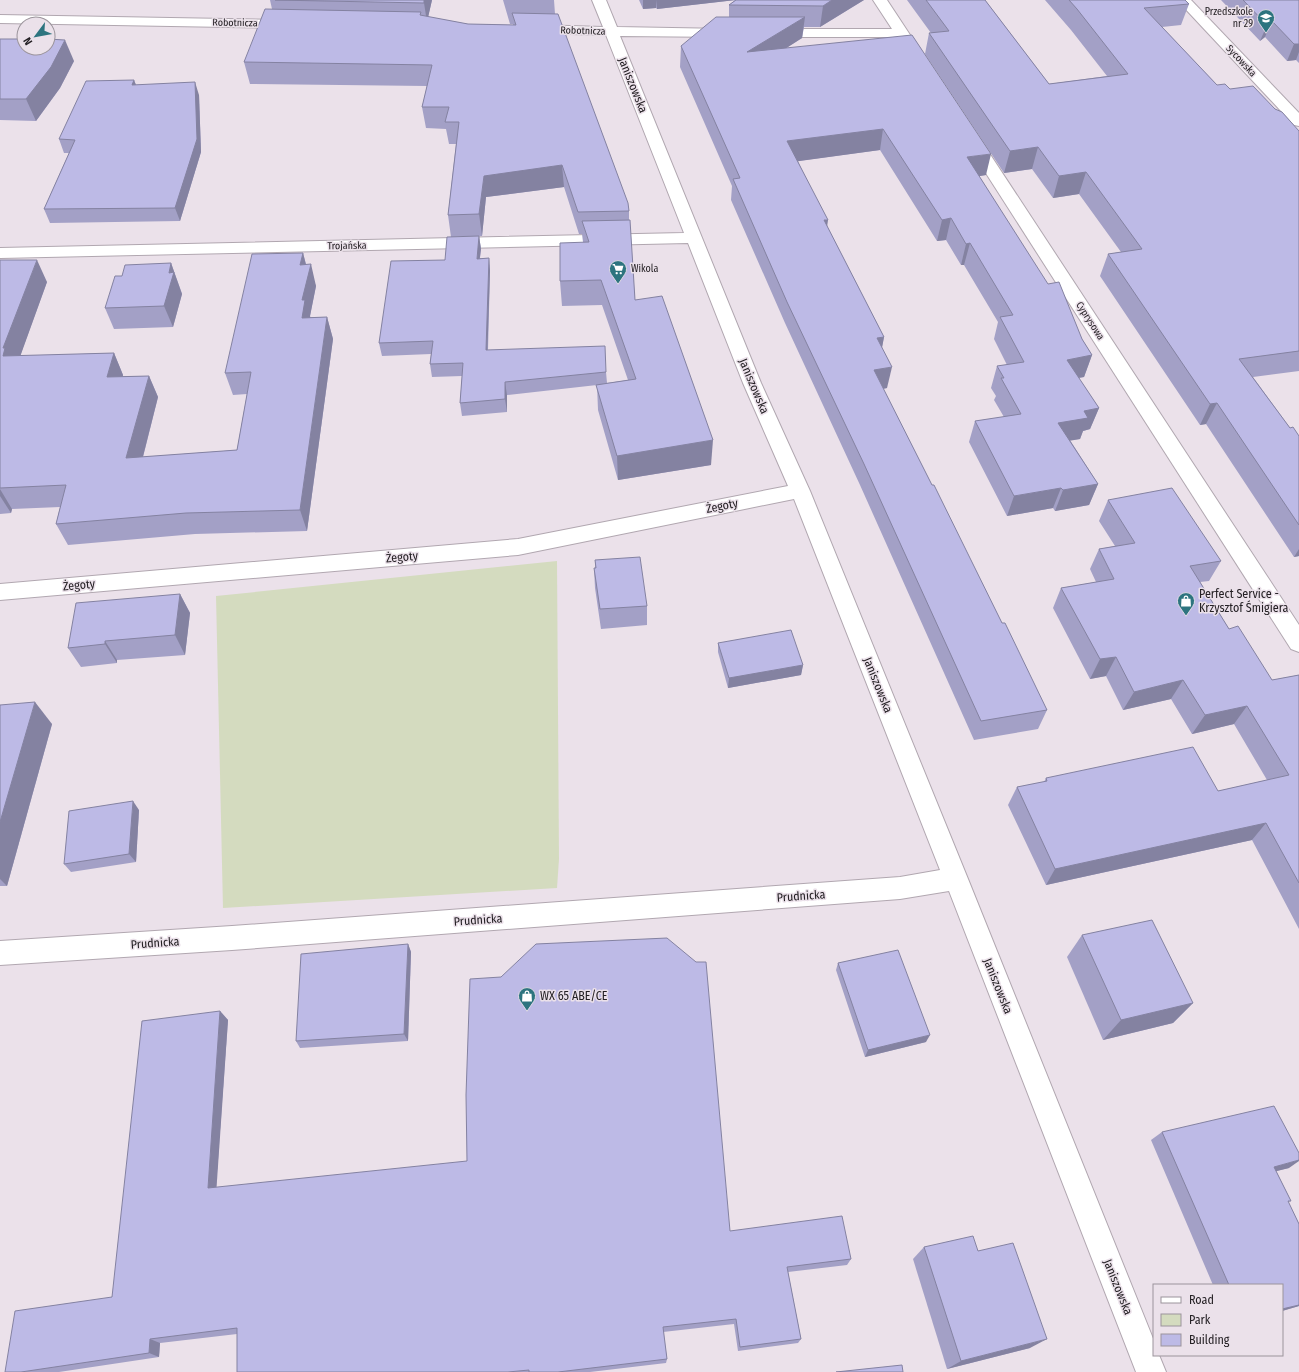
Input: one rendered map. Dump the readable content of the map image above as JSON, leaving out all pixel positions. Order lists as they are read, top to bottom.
{
  "streets": {
    "street": [
      "Robotnicza",
      "Sycowska",
      "Janiszowska",
      "Trojańska",
      "Cyprysowa",
      "Żegoty",
      "Prudnicka"
    ]
  },
  "crossings": [
    ["Robotnicza", "Janiszowska"],
    ["Janiszowska", "Trojańska"],
    ["Janiszowska", "Żegoty"],
    ["Janiszowska", "Prudnicka"]
  ],
  "places": {
    "school or university": ["Przedszkole nr 29"],
    "supermarket": ["Wikola"],
    "shop": ["Perfect Service - Krzysztof Śmigiera", "WX 65 ABE/CE"]
  },
  "legend": ["Road", "Park", "Building"],
  "north": "bottom left"
}
